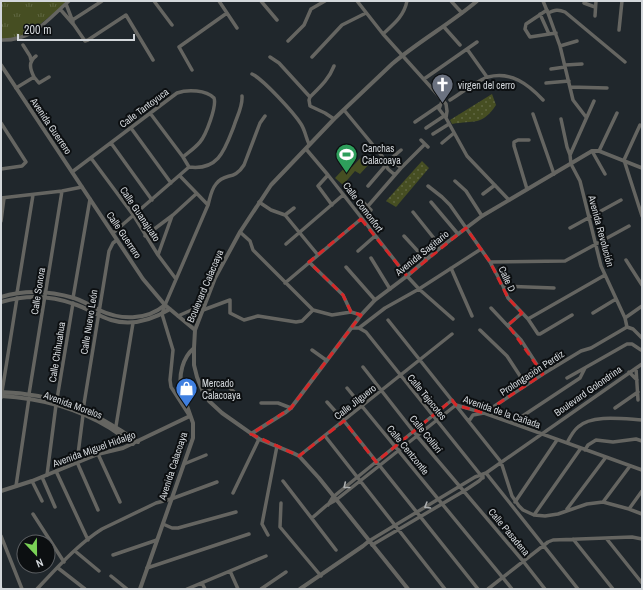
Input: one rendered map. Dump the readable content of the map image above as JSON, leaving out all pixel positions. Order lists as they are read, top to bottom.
{
  "streets": {
    "street": [
      "Calle Tantoyuca",
      "Avenida Guerrero",
      "Calle Comonfort",
      "Calle Guanajuato",
      "Avenida Revolución",
      "Calle Guerrero",
      "Avenida Sagitario",
      "Calle D",
      "Boulevard Calacoaya",
      "Calle Sonora",
      "Calle Nuevo León",
      "Calle Chihuahua",
      "Prolongación Perdiz",
      "Boulevard Golondrina",
      "Calle Tejocotes",
      "Calle Jilguero",
      "Avenida Morelos",
      "Avenida de la Cañada",
      "Calle Colibrí",
      "Avenida Miguel Hidalgo",
      "Calle Centzontle",
      "Avenida Calacoaya",
      "Calle Pasadena"
    ]
  },
  "crossings": [
    ["Calle Tantoyuca", "Avenida Guerrero"],
    ["Calle Tantoyuca", "Calle Guanajuato"],
    ["Calle Tantoyuca", "Calle Guerrero"],
    ["Avenida Guerrero", "Calle Guerrero"],
    ["Calle Comonfort", "Avenida Sagitario"],
    ["Calle Comonfort", "Boulevard Calacoaya"],
    ["Avenida Revolución", "Avenida Sagitario"],
    ["Avenida Revolución", "Prolongación Perdiz"],
    ["Calle Guerrero", "Boulevard Calacoaya"],
    ["Calle Guerrero", "Calle Nuevo León"],
    ["Avenida Sagitario", "Calle D"],
    ["Avenida Sagitario", "Boulevard Calacoaya"],
    ["Boulevard Calacoaya", "Boulevard Golondrina"],
    ["Boulevard Calacoaya", "Calle Jilguero"],
    ["Boulevard Calacoaya", "Avenida de la Cañada"],
    ["Boulevard Calacoaya", "Avenida Calacoaya"],
    ["Calle Sonora", "Avenida Morelos"],
    ["Calle Sonora", "Avenida Miguel Hidalgo"],
    ["Calle Nuevo León", "Avenida Morelos"],
    ["Calle Nuevo León", "Avenida Miguel Hidalgo"],
    ["Calle Chihuahua", "Avenida Morelos"],
    ["Calle Chihuahua", "Avenida Miguel Hidalgo"],
    ["Prolongación Perdiz", "Avenida de la Cañada"],
    ["Boulevard Golondrina", "Calle Tejocotes"],
    ["Boulevard Golondrina", "Avenida de la Cañada"],
    ["Boulevard Golondrina", "Calle Colibrí"],
    ["Boulevard Golondrina", "Calle Centzontle"],
    ["Boulevard Golondrina", "Calle Pasadena"],
    ["Calle Tejocotes", "Calle Jilguero"],
    ["Calle Tejocotes", "Avenida de la Cañada"],
    ["Calle Jilguero", "Calle Colibrí"],
    ["Calle Jilguero", "Calle Centzontle"],
    ["Avenida Morelos", "Avenida Miguel Hidalgo"],
    ["Avenida de la Cañada", "Calle Colibrí"],
    ["Avenida de la Cañada", "Calle Centzontle"],
    ["Calle Colibrí", "Calle Pasadena"],
    ["Avenida Miguel Hidalgo", "Avenida Calacoaya"]
  ],
  "places": {
    "church": ["virgen del cerro"],
    "sports": ["Canchas Calacoaya"],
    "shop": ["Mercado Calacoaya"]
  },
  "scale_bar": "200 m",
  "north": "bottom"
}
